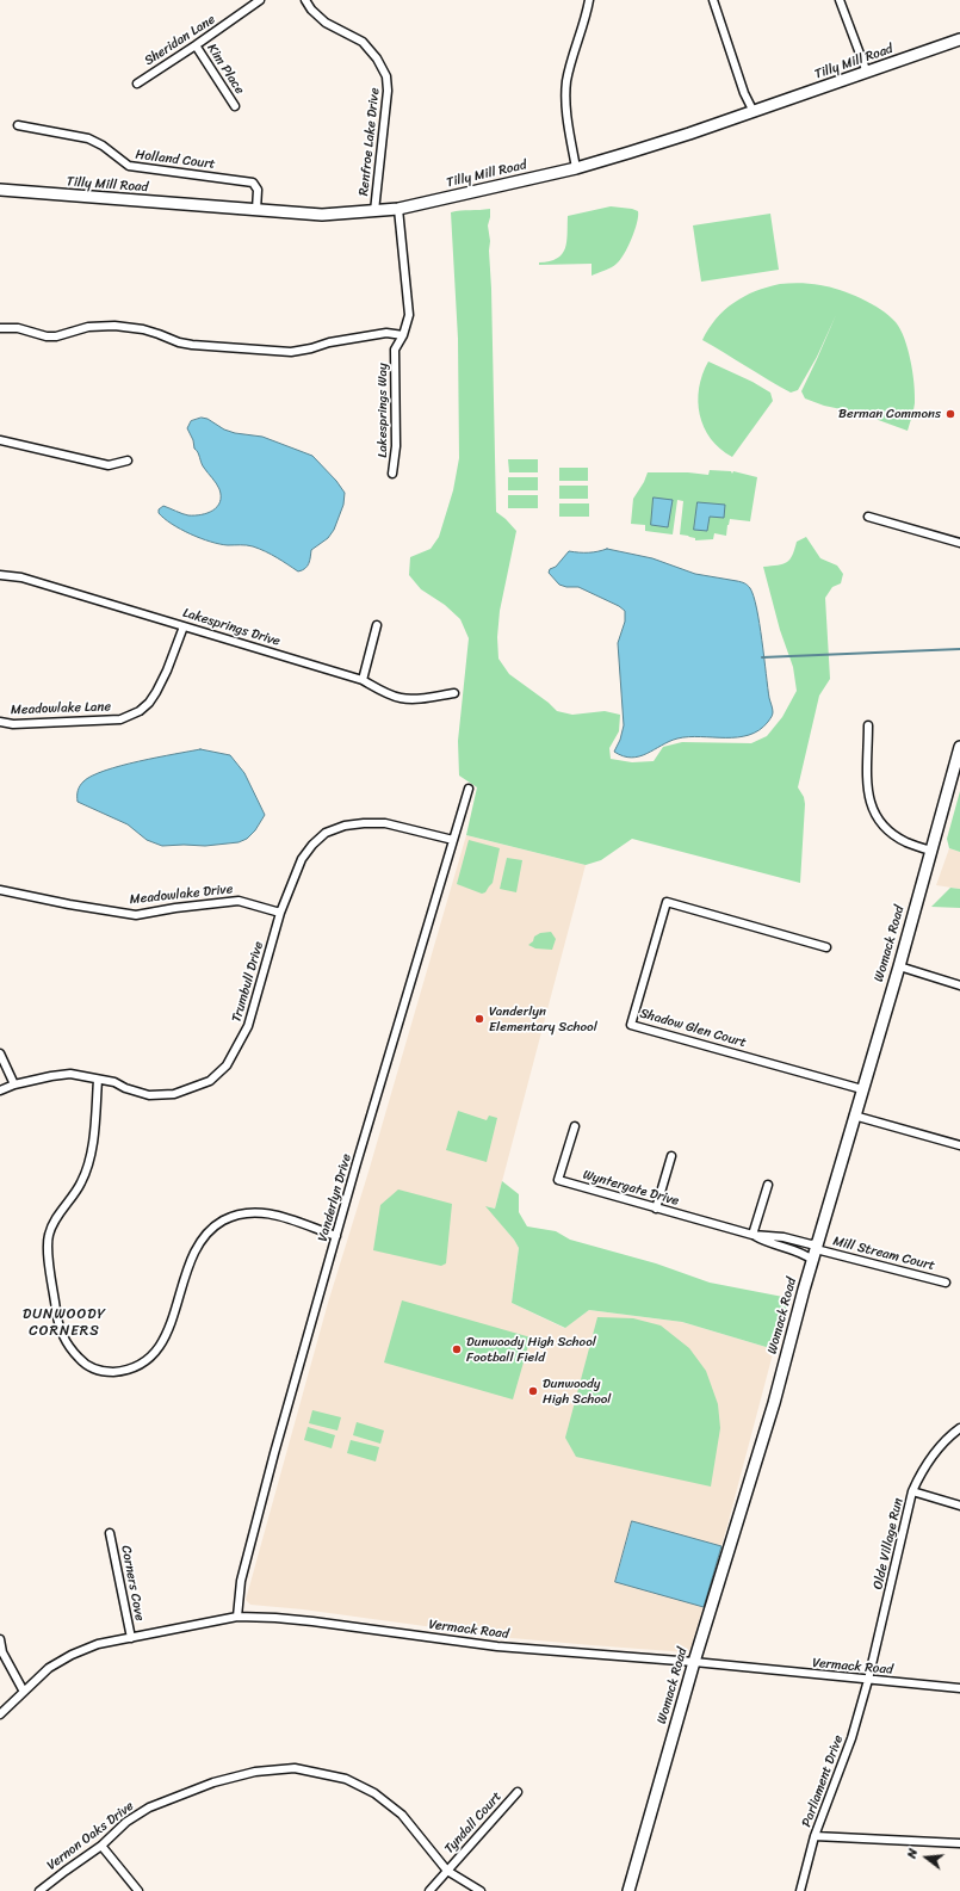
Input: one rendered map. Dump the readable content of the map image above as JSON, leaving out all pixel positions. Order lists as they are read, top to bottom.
{
  "streets": {
    "street": [
      "Sheridan Lane",
      "Tilly Mill Road",
      "Kim Place",
      "Renfroe Lake Drive",
      "Holland Court",
      "Lakesprings Way",
      "Lakesprings Drive",
      "Meadowlake Lane",
      "Meadowlake Drive",
      "Womack Road",
      "Trumbull Drive",
      "Shadow Glen Court",
      "Wyntergate Drive",
      "Vanderlyn Drive",
      "Mill Stream Court",
      "Olde Village Run",
      "Corners Cove",
      "Vermack Road",
      "Parliament Drive",
      "Tyndall Court",
      "Vernon Oaks Drive"
    ]
  },
  "crossings": [
    ["Sheridan Lane", "Kim Place"],
    ["Tilly Mill Road", "Renfroe Lake Drive"],
    ["Tilly Mill Road", "Holland Court"],
    ["Tilly Mill Road", "Lakesprings Way"],
    ["Lakesprings Drive", "Meadowlake Lane"],
    ["Meadowlake Drive", "Trumbull Drive"],
    ["Womack Road", "Shadow Glen Court"],
    ["Womack Road", "Wyntergate Drive"],
    ["Womack Road", "Mill Stream Court"],
    ["Womack Road", "Vermack Road"],
    ["Trumbull Drive", "Vanderlyn Drive"],
    ["Wyntergate Drive", "Mill Stream Court"],
    ["Vanderlyn Drive", "Vermack Road"],
    ["Olde Village Run", "Vermack Road"],
    ["Olde Village Run", "Parliament Drive"],
    ["Corners Cove", "Vermack Road"],
    ["Vermack Road", "Parliament Drive"],
    ["Tyndall Court", "Vernon Oaks Drive"]
  ],
  "districts": ["DUNWOODY CORNERS"],
  "places": [
    "Berman Commons",
    "Vanderlyn Elementary School",
    "Dunwoody High School Football Field",
    "Dunwoody High School"
  ],
  "north": "left"
}
